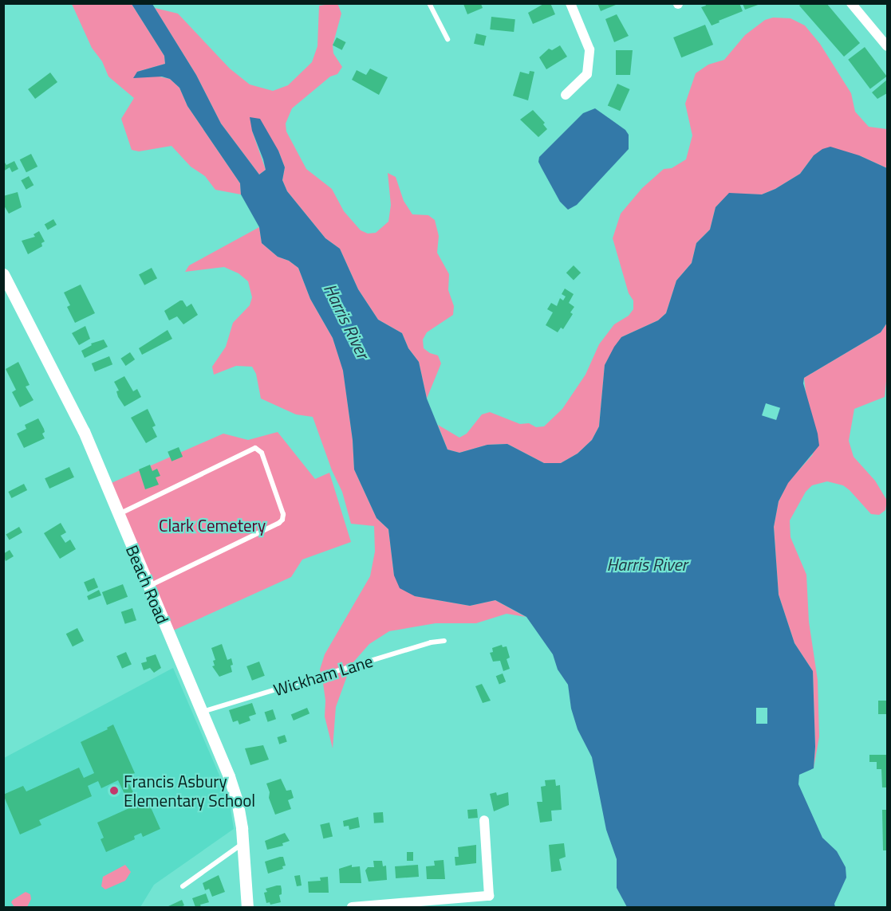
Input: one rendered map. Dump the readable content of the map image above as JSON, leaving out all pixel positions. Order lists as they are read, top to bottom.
{
  "streets": {
    "street": ["Beach Road"],
    "lane": ["Wickham Lane"]
  },
  "crossings": [
    ["Beach Road", "Wickham Lane"]
  ],
  "water": ["Harris River"],
  "parks": ["Clark Cemetery"],
  "places": ["Francis Asbury Elementary School"]
}
